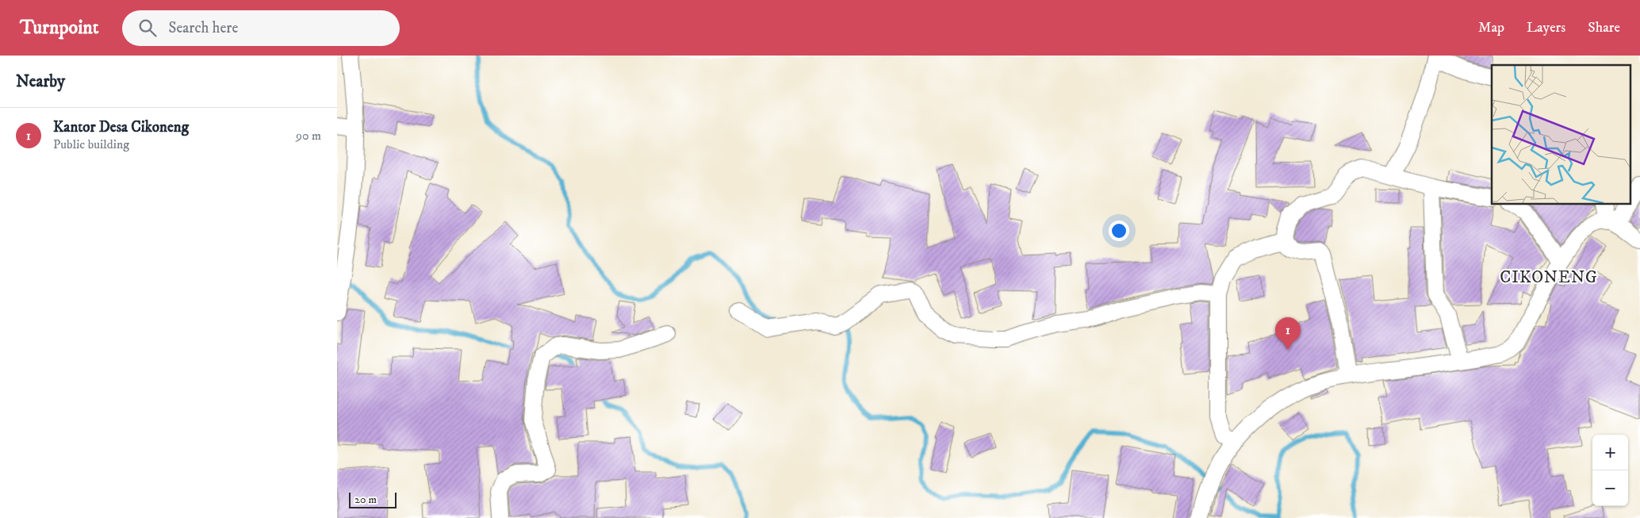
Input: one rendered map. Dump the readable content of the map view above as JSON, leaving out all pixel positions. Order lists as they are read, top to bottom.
{
  "districts": ["CIKONENG"],
  "scale_bar": "20 m",
  "page": {
    "header": "Turnpoint",
    "search": "Search here",
    "nav": ["Map", "Layers", "Share"],
    "heading": "Nearby",
    "list": [
      {
        "mark": "1",
        "name": "Kantor Desa Cikoneng",
        "note": "Public building",
        "value": "90 m"
      }
    ],
    "pins": "1",
    "map_buttons": ["+", "−"],
    "scale": "20 m"
  }
}
